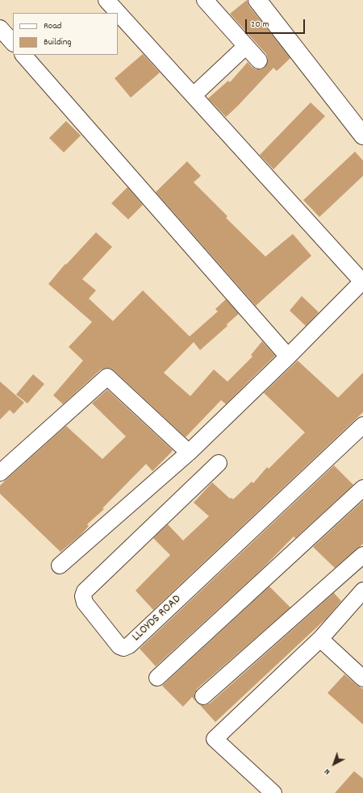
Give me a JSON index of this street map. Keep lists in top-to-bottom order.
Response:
{
  "streets": {
    "street": ["LLOYDS ROAD"]
  },
  "legend": ["Road", "Building"],
  "scale_bar": "20 m",
  "north": "bottom left"
}
